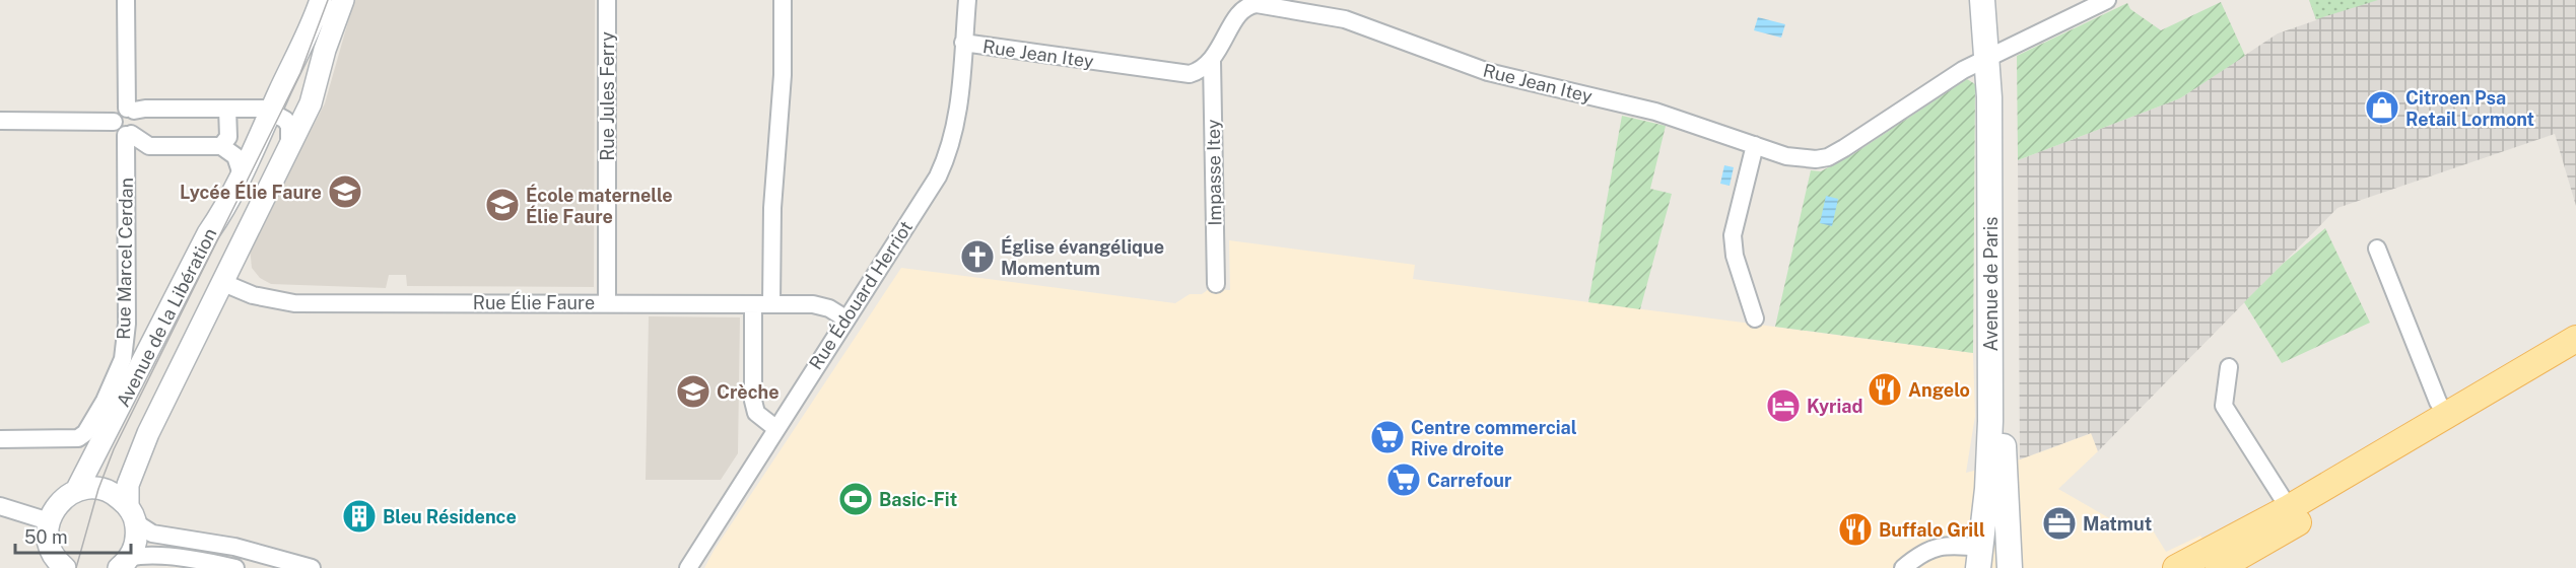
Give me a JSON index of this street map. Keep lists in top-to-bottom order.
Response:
{
  "streets": {
    "main road": ["Avenue de Paris"],
    "street": [
      "Rue Jean Itey",
      "Rue Jules Ferry",
      "Impasse Itey",
      "Rue Marcel Cerdan",
      "Rue Édouard Herriot",
      "Rue Élie Faure",
      "Avenue de la Libération"
    ]
  },
  "crossings": [
    ["Rue Jean Itey", "Impasse Itey"],
    ["Rue Jean Itey", "Avenue de Paris"],
    ["Rue Jean Itey", "Rue Édouard Herriot"],
    ["Rue Jules Ferry", "Rue Élie Faure"],
    ["Rue Édouard Herriot", "Rue Élie Faure"],
    ["Rue Élie Faure", "Avenue de la Libération"]
  ],
  "places": {
    "shop": ["Citroen Psa Retail Lormont"],
    "school or university": ["Lycée Élie Faure", "École maternelle Élie Faure", "Crèche"],
    "church": ["Église évangélique Momentum"],
    "restaurant": ["Angelo", "Buffalo Grill"],
    "hotel": ["Kyriad"],
    "supermarket": ["Centre commercial Rive droite", "Carrefour"],
    "sports": ["Basic-Fit"],
    "building": ["Bleu Résidence"],
    "office": ["Matmut"]
  },
  "scale_bar": "50 m"
}
